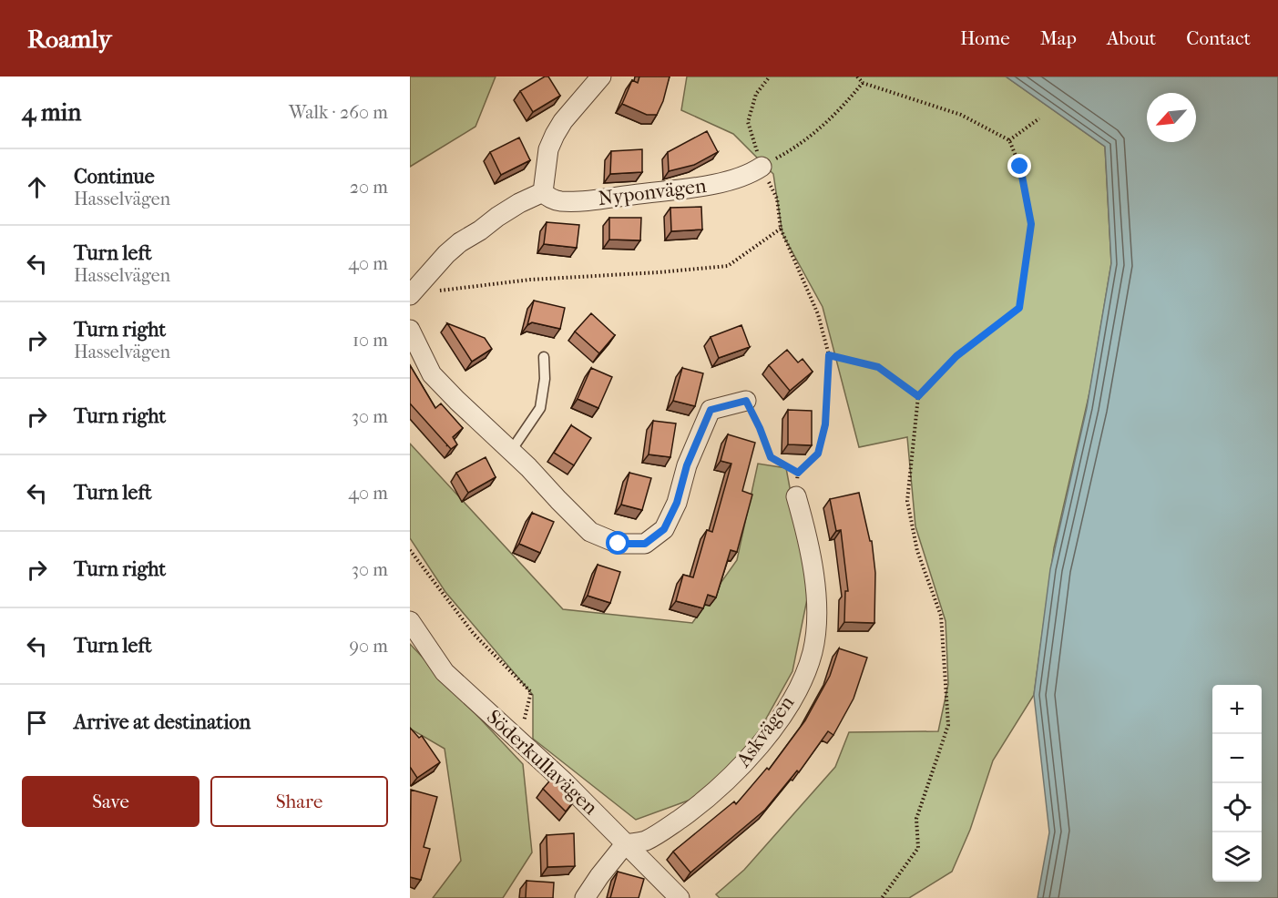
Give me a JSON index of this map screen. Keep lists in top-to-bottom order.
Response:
{
  "streets": {
    "street": ["Nyponvägen", "Askvägen", "Söderkullavägen"]
  },
  "crossings": [
    ["Askvägen", "Söderkullavägen"]
  ],
  "north": "bottom left",
  "page": {
    "header": "Roamly",
    "nav": [
      "Home",
      "Map",
      "About",
      "Contact"
    ],
    "heading": ["4 min", "Walk · 260 m"],
    "list": [
      ["Continue", "Hasselvägen", "20 m"],
      ["Turn left", "Hasselvägen", "40 m"],
      ["Turn right", "Hasselvägen", "10 m"],
      ["Turn right", "30 m"],
      ["Turn left", "40 m"],
      ["Turn right", "30 m"],
      ["Turn left", "90 m"],
      "Arrive at destination"
    ],
    "map_buttons": ["+", "−"],
    "buttons": ["Save", "Share"]
  }
}
